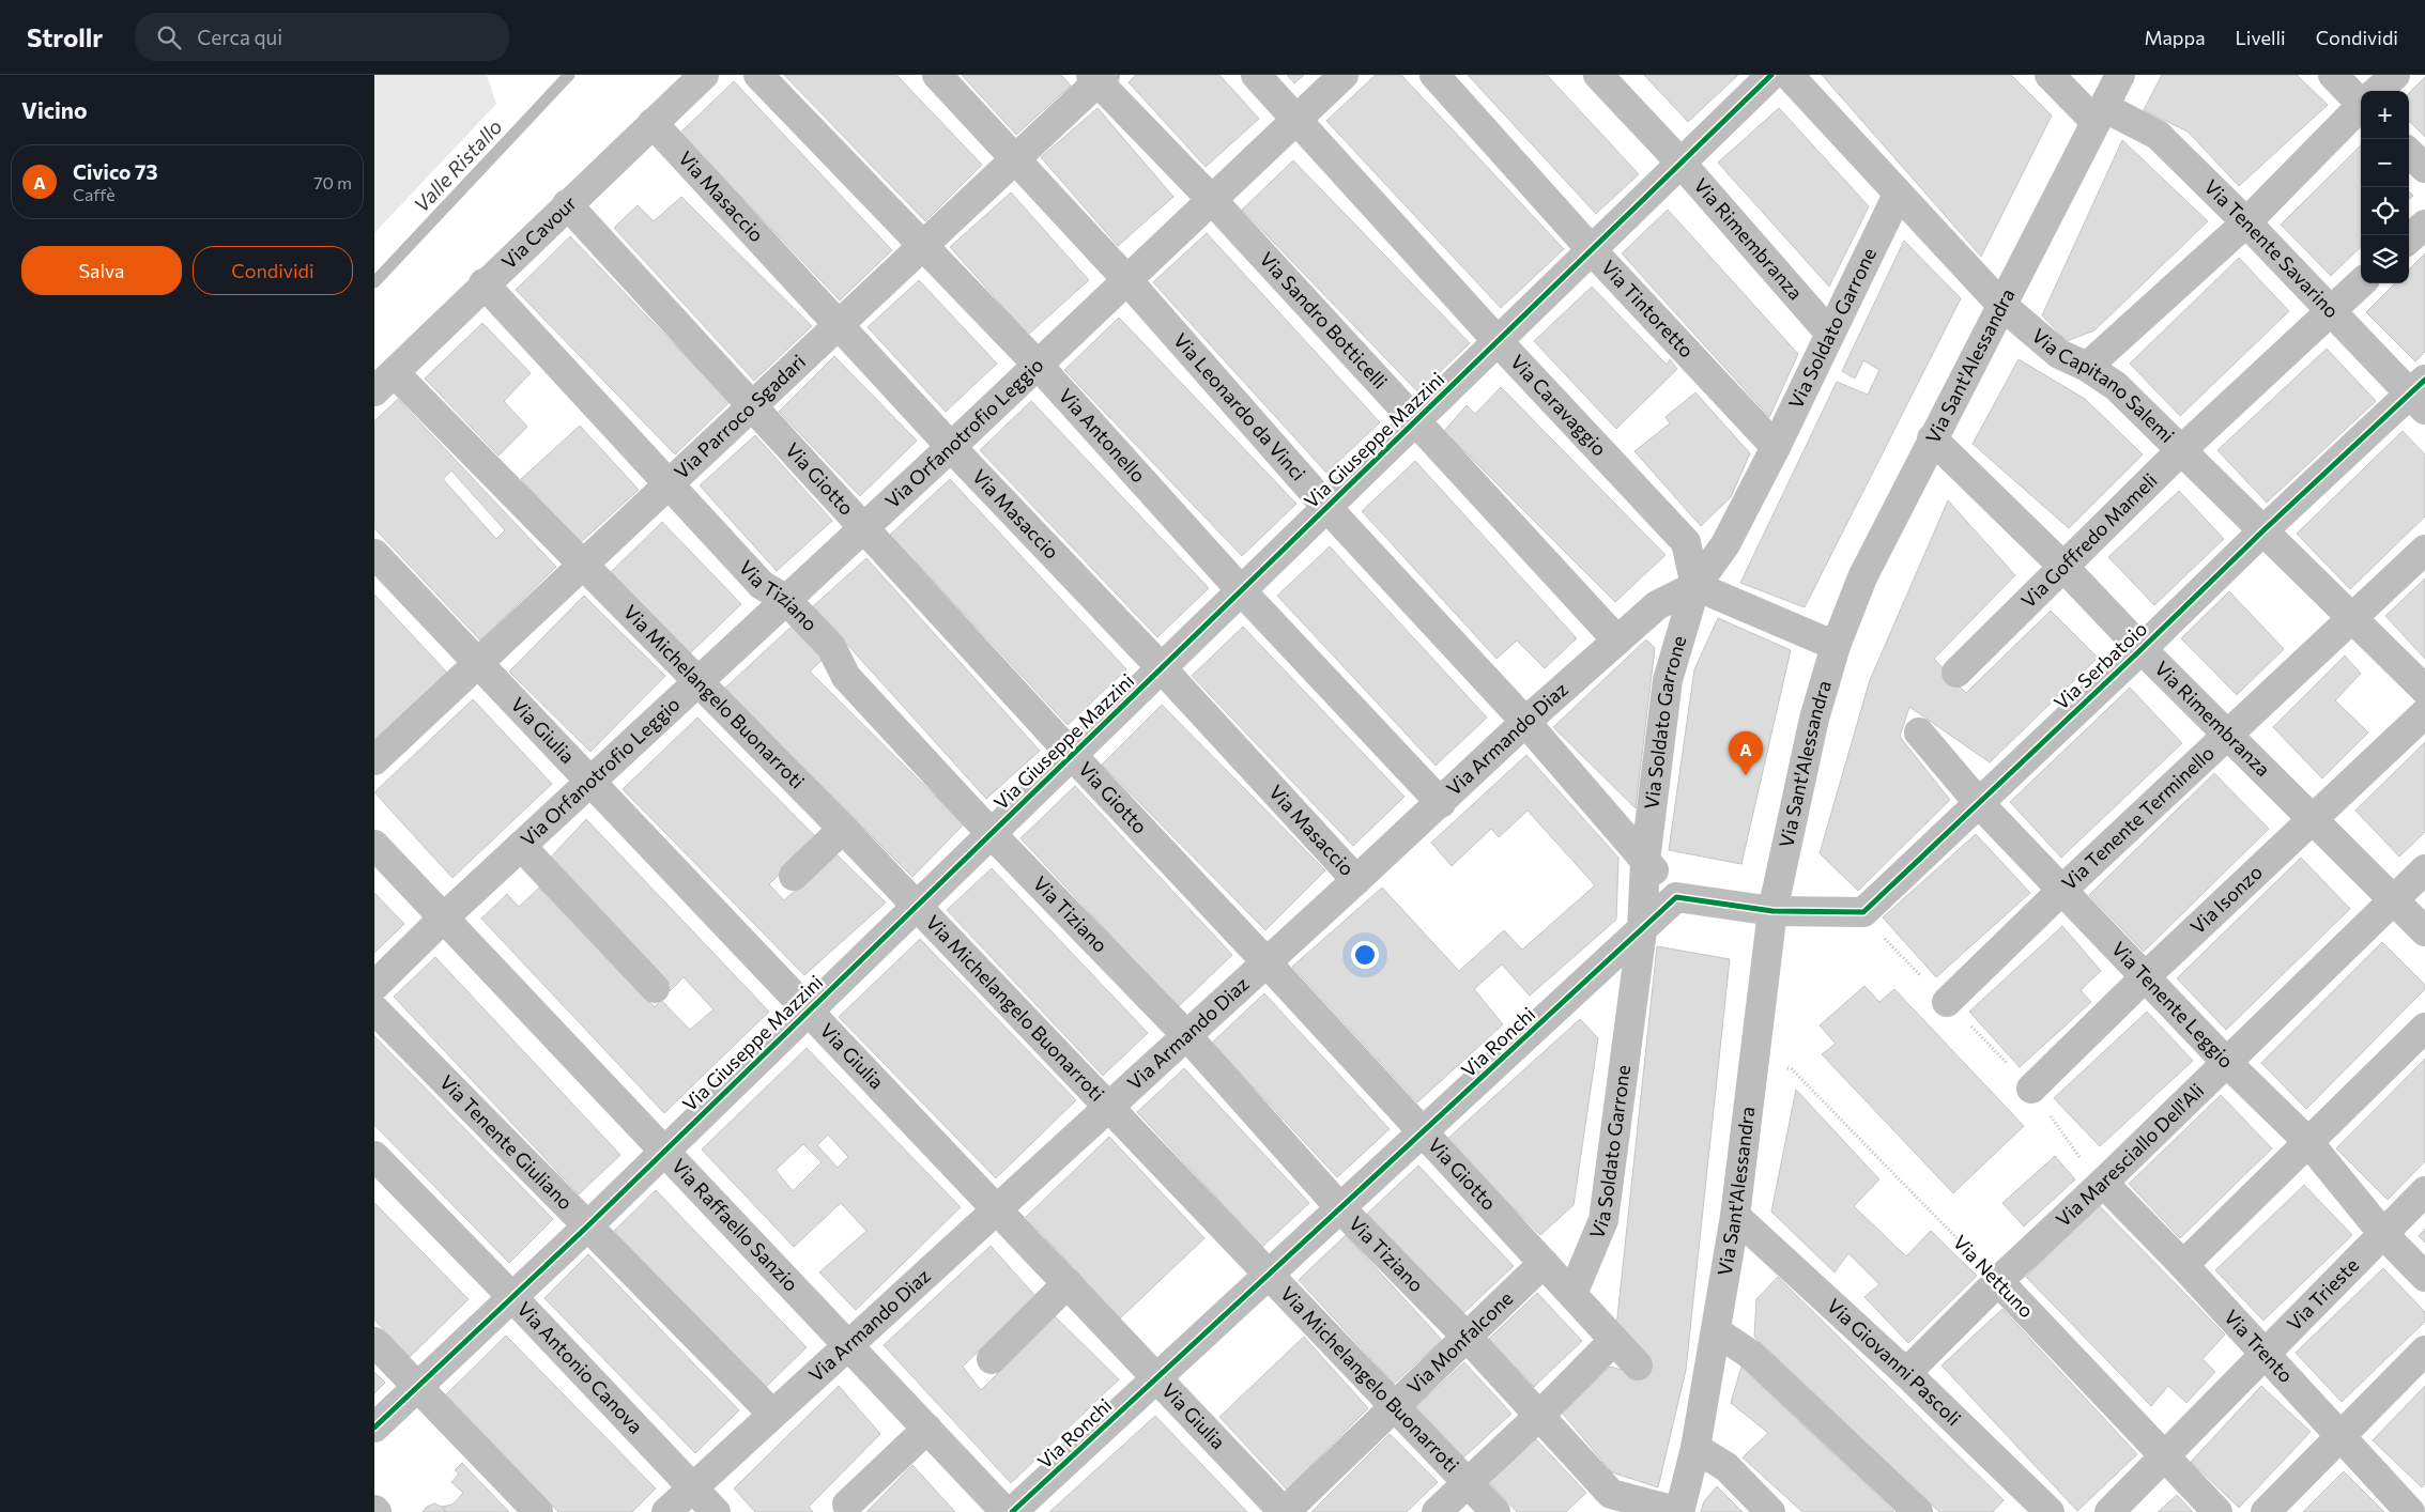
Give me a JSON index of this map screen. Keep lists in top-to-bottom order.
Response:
{
  "streets": {
    "street": [
      "Via Masaccio",
      "Via Cavour",
      "Via Rimembranza",
      "Via Tenente Savarino",
      "Via Tintoretto",
      "Via Sandro Botticelli",
      "Via Soldato Garrone",
      "Via Sant'Alessandra",
      "Via Capitano Salemi",
      "Via Caravaggio",
      "Via Leonardo da Vinci",
      "Via Parroco Sgadari",
      "Via Orfanotrofio Leggio",
      "Via Antonello",
      "Via Giuseppe Mazzini",
      "Via Giotto",
      "Via Goffredo Mameli",
      "Via Tiziano",
      "Via Serbatoio",
      "Via Michelangelo Buonarroti",
      "Via Giulia",
      "Via Armando Diaz",
      "Via Tenente Terminello",
      "Via Isonzo",
      "Via Tenente Leggio",
      "Via Ronchi",
      "Via Tenente Giuliano",
      "Via Maresciallo Dell'Ali",
      "Via Raffaello Sanzio",
      "Via Nettuno",
      "Via Trieste",
      "Via Monfalcone",
      "Via Trento",
      "Via Giovanni Pascoli",
      "Via Antonio Canova"
    ]
  },
  "crossings": [
    ["Via Masaccio", "Via Cavour"],
    ["Via Masaccio", "Via Parroco Sgadari"],
    ["Via Masaccio", "Via Orfanotrofio Leggio"],
    ["Via Masaccio", "Via Giuseppe Mazzini"],
    ["Via Masaccio", "Via Armando Diaz"],
    ["Via Cavour", "Via Giotto"],
    ["Via Cavour", "Via Tiziano"],
    ["Via Cavour", "Via Michelangelo Buonarroti"],
    ["Via Rimembranza", "Via Soldato Garrone"],
    ["Via Rimembranza", "Via Sant'Alessandra"],
    ["Via Rimembranza", "Via Giuseppe Mazzini"],
    ["Via Rimembranza", "Via Goffredo Mameli"],
    ["Via Rimembranza", "Via Serbatoio"],
    ["Via Rimembranza", "Via Tenente Terminello"],
    ["Via Rimembranza", "Via Isonzo"],
    ["Via Rimembranza", "Via Maresciallo Dell'Ali"],
    ["Via Tenente Savarino", "Via Sant'Alessandra"],
    ["Via Tenente Savarino", "Via Goffredo Mameli"],
    ["Via Tenente Savarino", "Via Serbatoio"],
    ["Via Tintoretto", "Via Soldato Garrone"],
    ["Via Tintoretto", "Via Giuseppe Mazzini"],
    ["Via Sandro Botticelli", "Via Parroco Sgadari"],
    ["Via Sandro Botticelli", "Via Orfanotrofio Leggio"],
    ["Via Sandro Botticelli", "Via Giuseppe Mazzini"],
    ["Via Sandro Botticelli", "Via Armando Diaz"],
    ["Via Soldato Garrone", "Via Capitano Salemi"],
    ["Via Soldato Garrone", "Via Caravaggio"],
    ["Via Soldato Garrone", "Via Leonardo da Vinci"],
    ["Via Soldato Garrone", "Via Giotto"],
    ["Via Soldato Garrone", "Via Armando Diaz"],
    ["Via Soldato Garrone", "Via Ronchi"],
    ["Via Sant'Alessandra", "Via Capitano Salemi"],
    ["Via Sant'Alessandra", "Via Tiziano"],
    ["Via Sant'Alessandra", "Via Serbatoio"],
    ["Via Sant'Alessandra", "Via Nettuno"],
    ["Via Sant'Alessandra", "Via Giovanni Pascoli"],
    ["Via Capitano Salemi", "Via Goffredo Mameli"],
    ["Via Capitano Salemi", "Via Serbatoio"],
    ["Via Capitano Salemi", "Via Tenente Terminello"],
    ["Via Caravaggio", "Via Orfanotrofio Leggio"],
    ["Via Caravaggio", "Via Giuseppe Mazzini"],
    ["Via Caravaggio", "Via Armando Diaz"],
    ["Via Leonardo da Vinci", "Via Parroco Sgadari"],
    ["Via Leonardo da Vinci", "Via Orfanotrofio Leggio"],
    ["Via Leonardo da Vinci", "Via Giuseppe Mazzini"],
    ["Via Leonardo da Vinci", "Via Armando Diaz"],
    ["Via Leonardo da Vinci", "Via Ronchi"],
    ["Via Parroco Sgadari", "Via Antonello"],
    ["Via Parroco Sgadari", "Via Giotto"],
    ["Via Parroco Sgadari", "Via Tiziano"],
    ["Via Parroco Sgadari", "Via Michelangelo Buonarroti"],
    ["Via Parroco Sgadari", "Via Giulia"],
    ["Via Orfanotrofio Leggio", "Via Antonello"],
    ["Via Orfanotrofio Leggio", "Via Giotto"],
    ["Via Orfanotrofio Leggio", "Via Tiziano"],
    ["Via Orfanotrofio Leggio", "Via Michelangelo Buonarroti"],
    ["Via Orfanotrofio Leggio", "Via Giulia"],
    ["Via Orfanotrofio Leggio", "Via Raffaello Sanzio"],
    ["Via Antonello", "Via Giuseppe Mazzini"],
    ["Via Antonello", "Via Armando Diaz"],
    ["Via Giuseppe Mazzini", "Via Giotto"],
    ["Via Giuseppe Mazzini", "Via Tiziano"],
    ["Via Giuseppe Mazzini", "Via Michelangelo Buonarroti"],
    ["Via Giuseppe Mazzini", "Via Giulia"],
    ["Via Giuseppe Mazzini", "Via Tenente Giuliano"],
    ["Via Giuseppe Mazzini", "Via Raffaello Sanzio"],
    ["Via Giuseppe Mazzini", "Via Antonio Canova"],
    ["Via Giotto", "Via Armando Diaz"],
    ["Via Giotto", "Via Ronchi"],
    ["Via Giotto", "Via Monfalcone"],
    ["Via Tiziano", "Via Armando Diaz"],
    ["Via Tiziano", "Via Ronchi"],
    ["Via Tiziano", "Via Monfalcone"],
    ["Via Serbatoio", "Via Tenente Leggio"],
    ["Via Michelangelo Buonarroti", "Via Armando Diaz"],
    ["Via Michelangelo Buonarroti", "Via Ronchi"],
    ["Via Michelangelo Buonarroti", "Via Monfalcone"],
    ["Via Giulia", "Via Armando Diaz"],
    ["Via Giulia", "Via Ronchi"],
    ["Via Giulia", "Via Monfalcone"],
    ["Via Armando Diaz", "Via Tenente Giuliano"],
    ["Via Armando Diaz", "Via Raffaello Sanzio"],
    ["Via Armando Diaz", "Via Antonio Canova"],
    ["Via Tenente Terminello", "Via Tenente Leggio"],
    ["Via Isonzo", "Via Tenente Leggio"],
    ["Via Tenente Leggio", "Via Maresciallo Dell'Ali"],
    ["Via Tenente Leggio", "Via Trieste"],
    ["Via Maresciallo Dell'Ali", "Via Nettuno"],
    ["Via Maresciallo Dell'Ali", "Via Trento"],
    ["Via Maresciallo Dell'Ali", "Via Giovanni Pascoli"],
    ["Via Nettuno", "Via Trieste"],
    ["Via Trieste", "Via Trento"]
  ],
  "water": ["Valle Ristallo"],
  "page": {
    "header": "Strollr",
    "search": "Cerca qui",
    "nav": ["Mappa", "Livelli", "Condividi"],
    "heading": "Vicino",
    "map_buttons": ["+", "−"],
    "list": [
      {
        "mark": "A",
        "name": "Civico 73",
        "note": "Caffè",
        "value": "70 m"
      }
    ],
    "buttons": ["Salva", "Condividi"],
    "pins": "A"
  }
}
